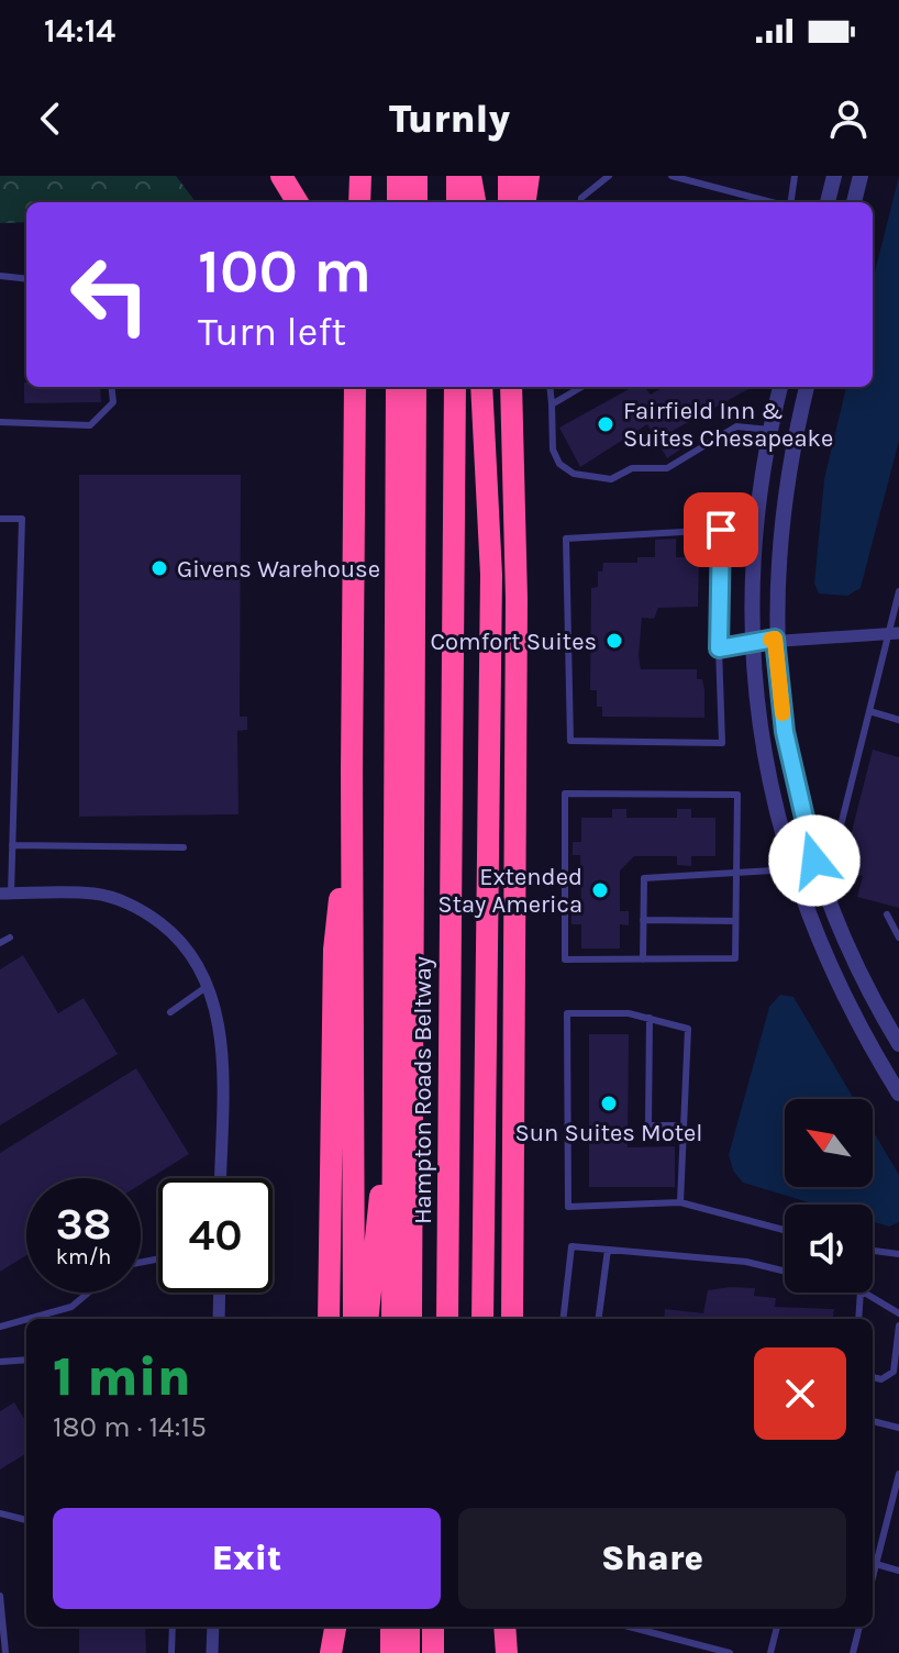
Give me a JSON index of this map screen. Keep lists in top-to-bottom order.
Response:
{
  "streets": {
    "highway": ["Hampton Roads Beltway"]
  },
  "places": [
    "Fairfield Inn & Suites Chesapeake",
    "Givens Warehouse",
    "Comfort Suites",
    "Extended Stay America",
    "Sun Suites Motel"
  ],
  "north": "top left",
  "page": {
    "status": "14:14",
    "header": "Turnly",
    "turn": ["100 m", "Turn left"],
    "speed": "38 km/h",
    "limit": "40",
    "heading": ["1 min", "180 m · 14:15"],
    "buttons": ["Exit", "Share"]
  }
}
